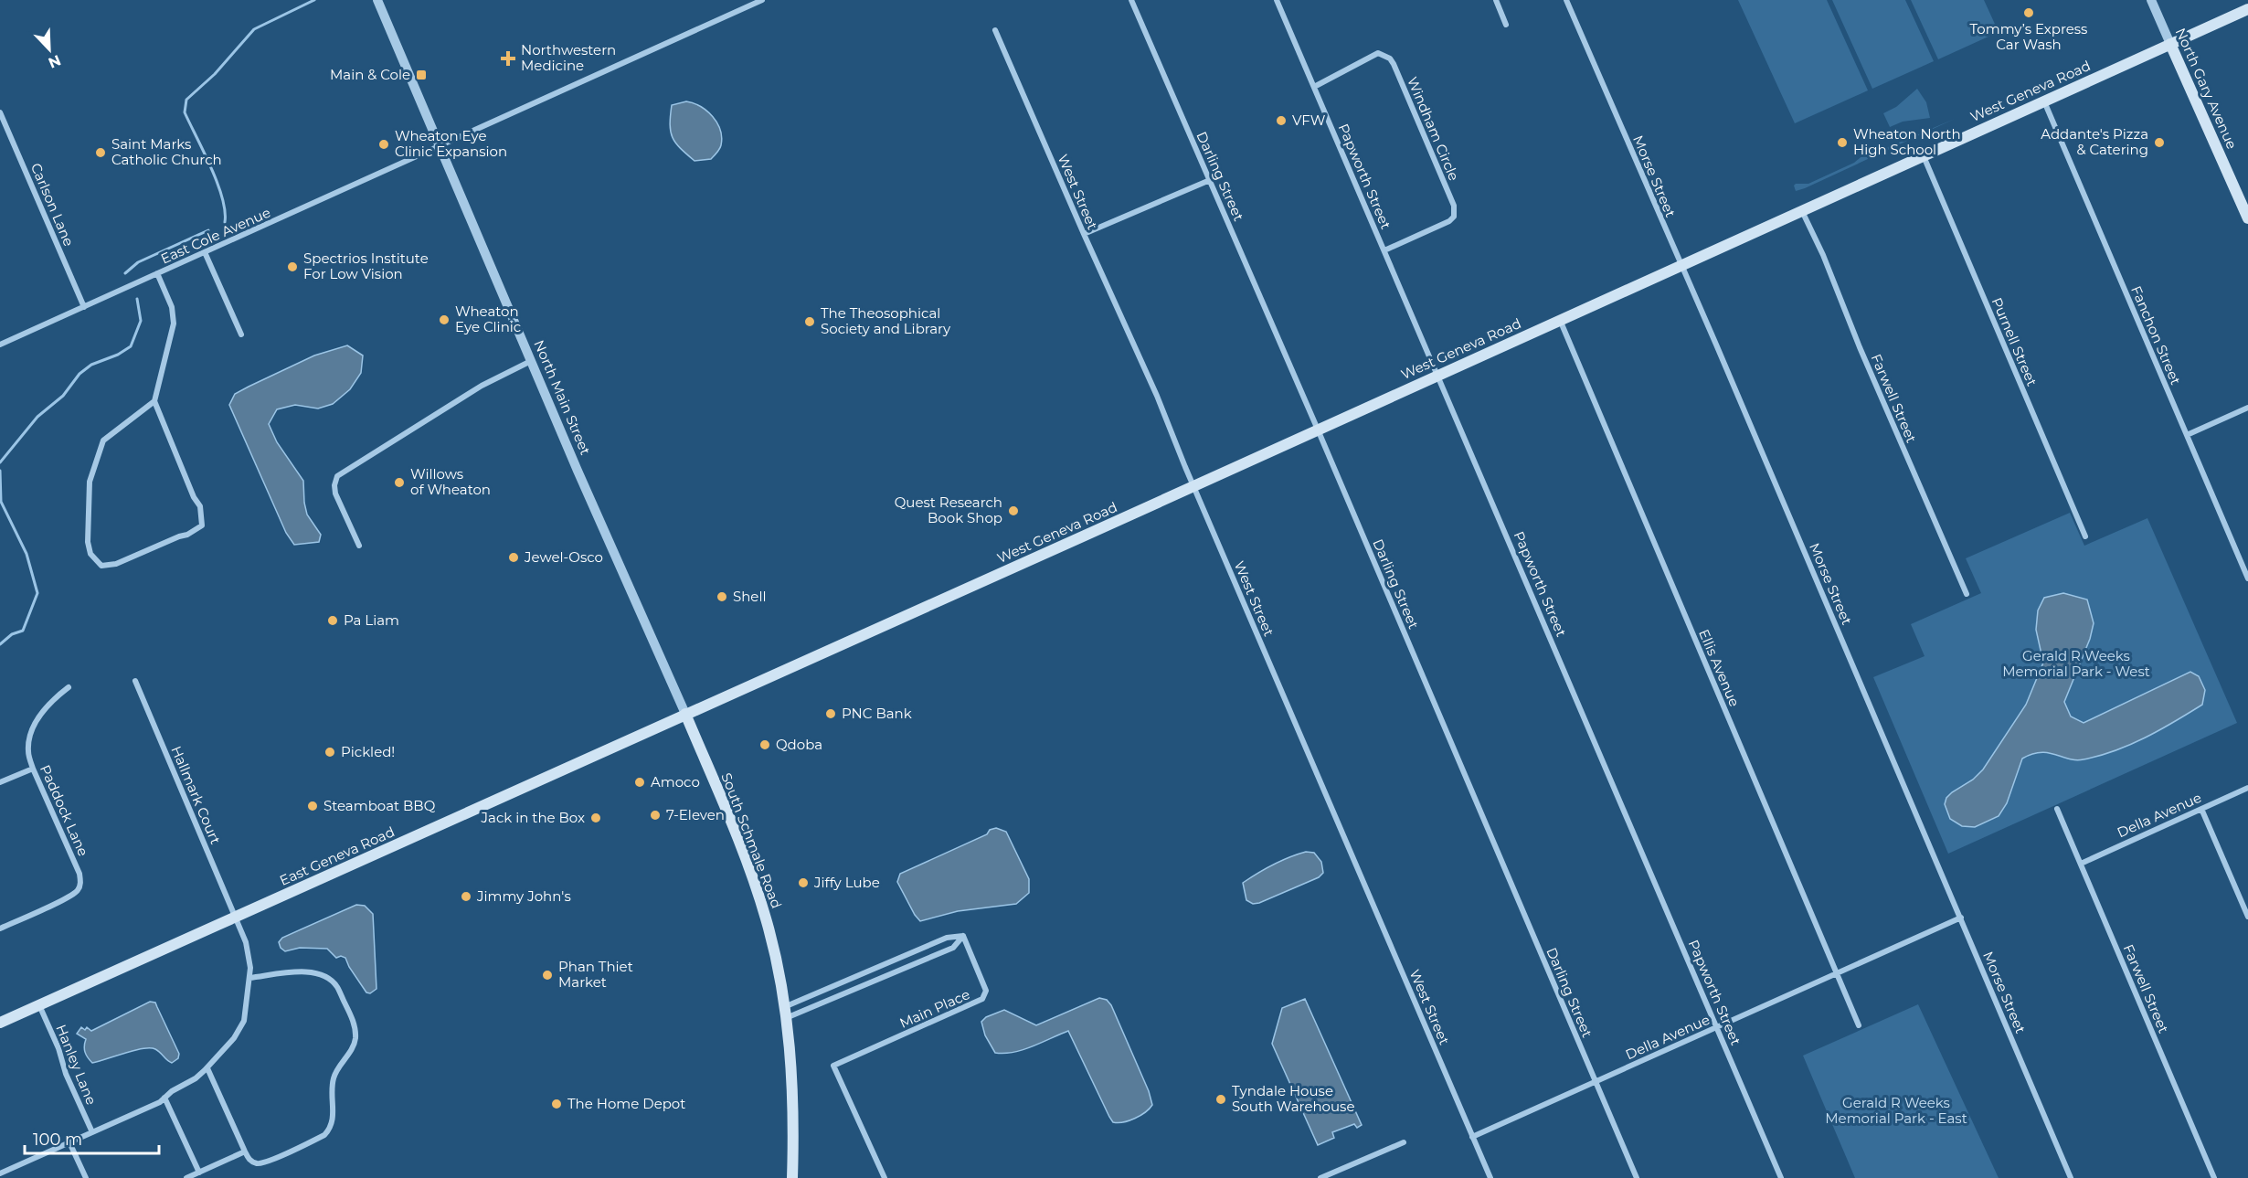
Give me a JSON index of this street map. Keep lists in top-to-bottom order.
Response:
{
  "streets": {
    "main road": [
      "North Gary Avenue",
      "West Geneva Road",
      "South Schmale Road",
      "East Geneva Road"
    ],
    "street": [
      "Windham Circle",
      "Darling Street",
      "Papworth Street",
      "Morse Street",
      "West Street",
      "Carlson Lane",
      "East Cole Avenue",
      "Fanchon Street",
      "Purnell Street",
      "North Main Street",
      "Farwell Street",
      "Ellis Avenue",
      "Hallmark Court",
      "Paddock Lane",
      "Della Avenue",
      "Main Place",
      "Hanley Lane"
    ]
  },
  "crossings": [
    ["North Gary Avenue", "West Geneva Road"],
    ["West Geneva Road", "Darling Street"],
    ["West Geneva Road", "Papworth Street"],
    ["West Geneva Road", "Morse Street"],
    ["West Geneva Road", "West Street"],
    ["West Geneva Road", "Fanchon Street"],
    ["West Geneva Road", "Purnell Street"],
    ["West Geneva Road", "North Main Street"],
    ["West Geneva Road", "Farwell Street"],
    ["West Geneva Road", "Ellis Avenue"],
    ["West Geneva Road", "South Schmale Road"],
    ["West Geneva Road", "East Geneva Road"],
    ["Windham Circle", "Papworth Street"],
    ["Darling Street", "Della Avenue"],
    ["Papworth Street", "Della Avenue"],
    ["Morse Street", "Della Avenue"],
    ["West Street", "Della Avenue"],
    ["Carlson Lane", "East Cole Avenue"],
    ["East Cole Avenue", "North Main Street"],
    ["North Main Street", "South Schmale Road"],
    ["North Main Street", "East Geneva Road"],
    ["Farwell Street", "Della Avenue"],
    ["Ellis Avenue", "Della Avenue"],
    ["Hallmark Court", "East Geneva Road"],
    ["Hallmark Court", "Hanley Lane"],
    ["South Schmale Road", "East Geneva Road"],
    ["East Geneva Road", "Hanley Lane"]
  ],
  "parks": ["Gerald R Weeks Memorial Park - West", "Gerald R Weeks Memorial Park - East"],
  "places": {
    "other": [
      "Tommy’s Express Car Wash",
      "VFW",
      "Wheaton North High School",
      "Addante's Pizza & Catering",
      "Wheaton Eye Clinic Expansion",
      "Saint Marks Catholic Church",
      "Spectrios Institute For Low Vision",
      "Wheaton Eye Clinic",
      "The Theosophical Society and Library",
      "Willows of Wheaton",
      "Quest Research Book Shop",
      "Jewel-Osco",
      "Shell",
      "Pa Liam",
      "PNC Bank",
      "Qdoba",
      "Pickled!",
      "Amoco",
      "Steamboat BBQ",
      "7-Eleven",
      "Jack in the Box",
      "Jiffy Lube",
      "Jimmy John's",
      "Phan Thiet Market",
      "Tyndale House South Warehouse",
      "The Home Depot"
    ],
    "health": ["Northwestern Medicine"],
    "transit": ["Main & Cole"]
  },
  "scale_bar": "100 m",
  "north": "bottom right"
}
